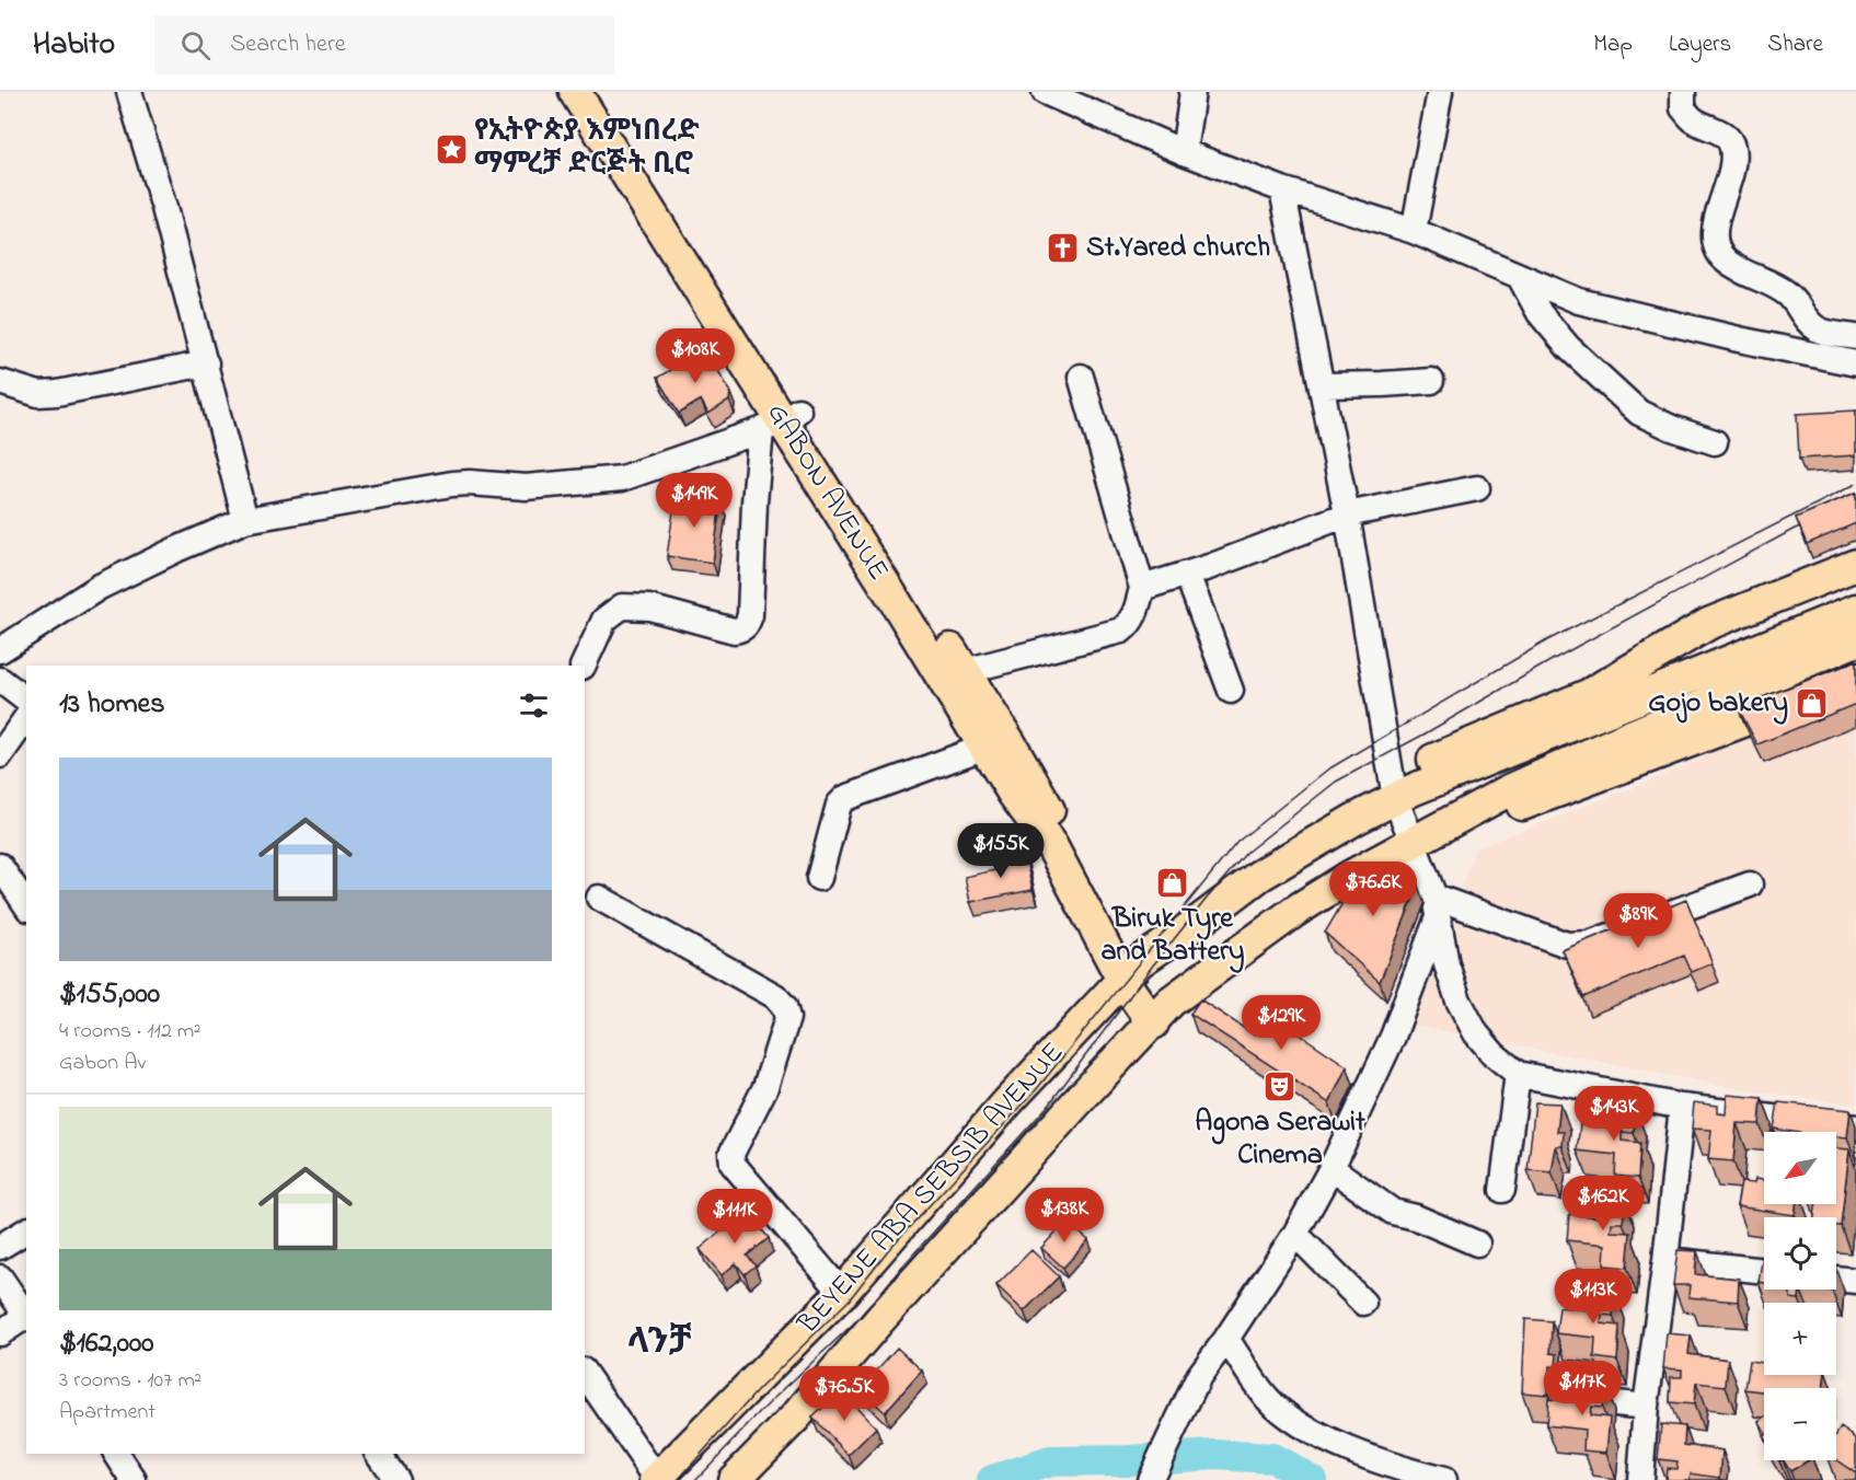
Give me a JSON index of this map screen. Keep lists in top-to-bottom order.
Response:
{
  "streets": {
    "main road": ["GABON AVENUE", "BEYENE ABA SEBSIB AVENUE"]
  },
  "crossings": [
    ["GABON AVENUE", "BEYENE ABA SEBSIB AVENUE"]
  ],
  "districts": ["ላንቻ"],
  "places": {
    "place": ["የኢትዮጵያ እምነበረድ ማምረቻ ድርጅት ቢሮ"],
    "church": ["St.Yared church"],
    "shop": ["Gojo bakery", "Biruk Tyre and Battery"],
    "theatre": ["Agona Serawit Cinema"]
  },
  "north": "bottom left",
  "page": {
    "header": "Habito",
    "search": "Search here",
    "nav": ["Map", "Layers", "Share"],
    "price": [
      "$108K",
      "$149K",
      "$155K",
      "$76.6K",
      "$89K",
      "$129K",
      "$143K",
      "$162K",
      "$138K",
      "$111K",
      "$113K",
      "$117K",
      "$76.5K"
    ],
    "heading": "13 homes",
    "list": [
      {
        "name": "$155,000",
        "note": "4 rooms · 112 m² · Gabon Av"
      },
      {
        "name": "$162,000",
        "note": "3 rooms · 107 m² · Apartment"
      }
    ],
    "map_buttons": ["+", "−"]
  }
}
